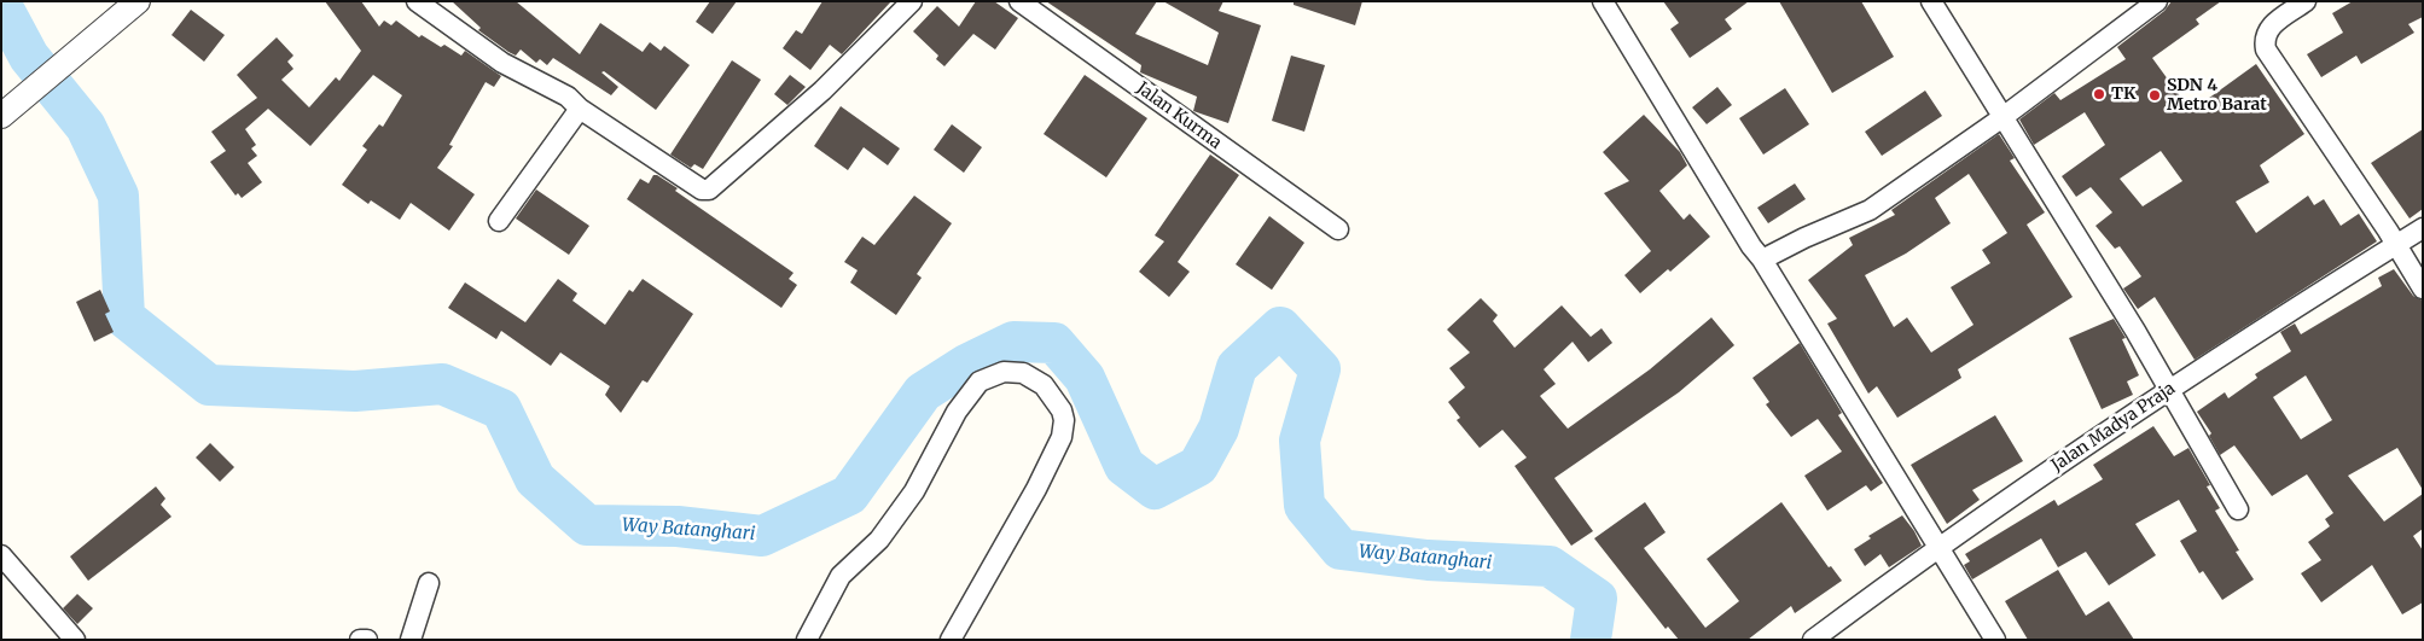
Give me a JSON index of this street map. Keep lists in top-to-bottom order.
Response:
{
  "streets": {
    "street": ["Jalan Kurma", "Jalan Madya Praja"]
  },
  "water": ["Way Batanghari"],
  "places": ["TK", "SDN 4 Metro Barat"]
}
